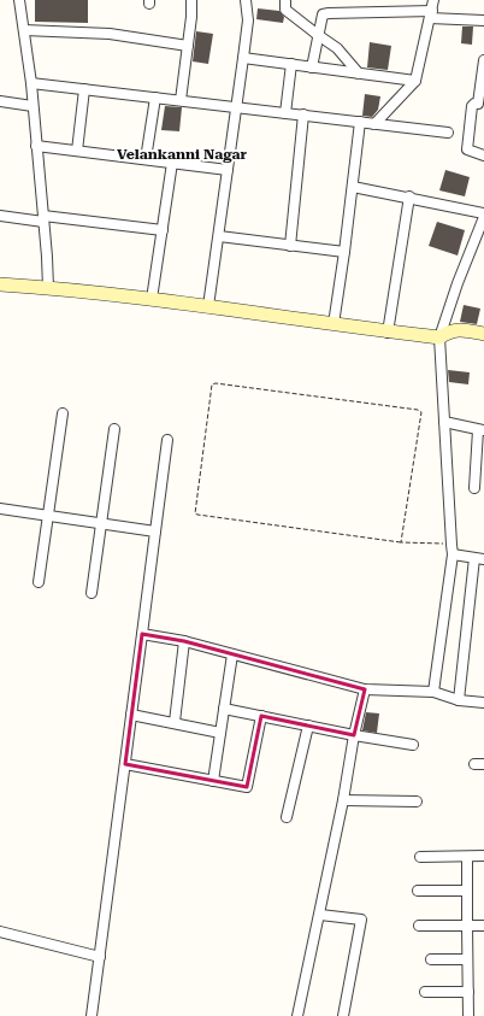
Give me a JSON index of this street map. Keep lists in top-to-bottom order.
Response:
{
  "districts": ["Velankanni Nagar"]
}
